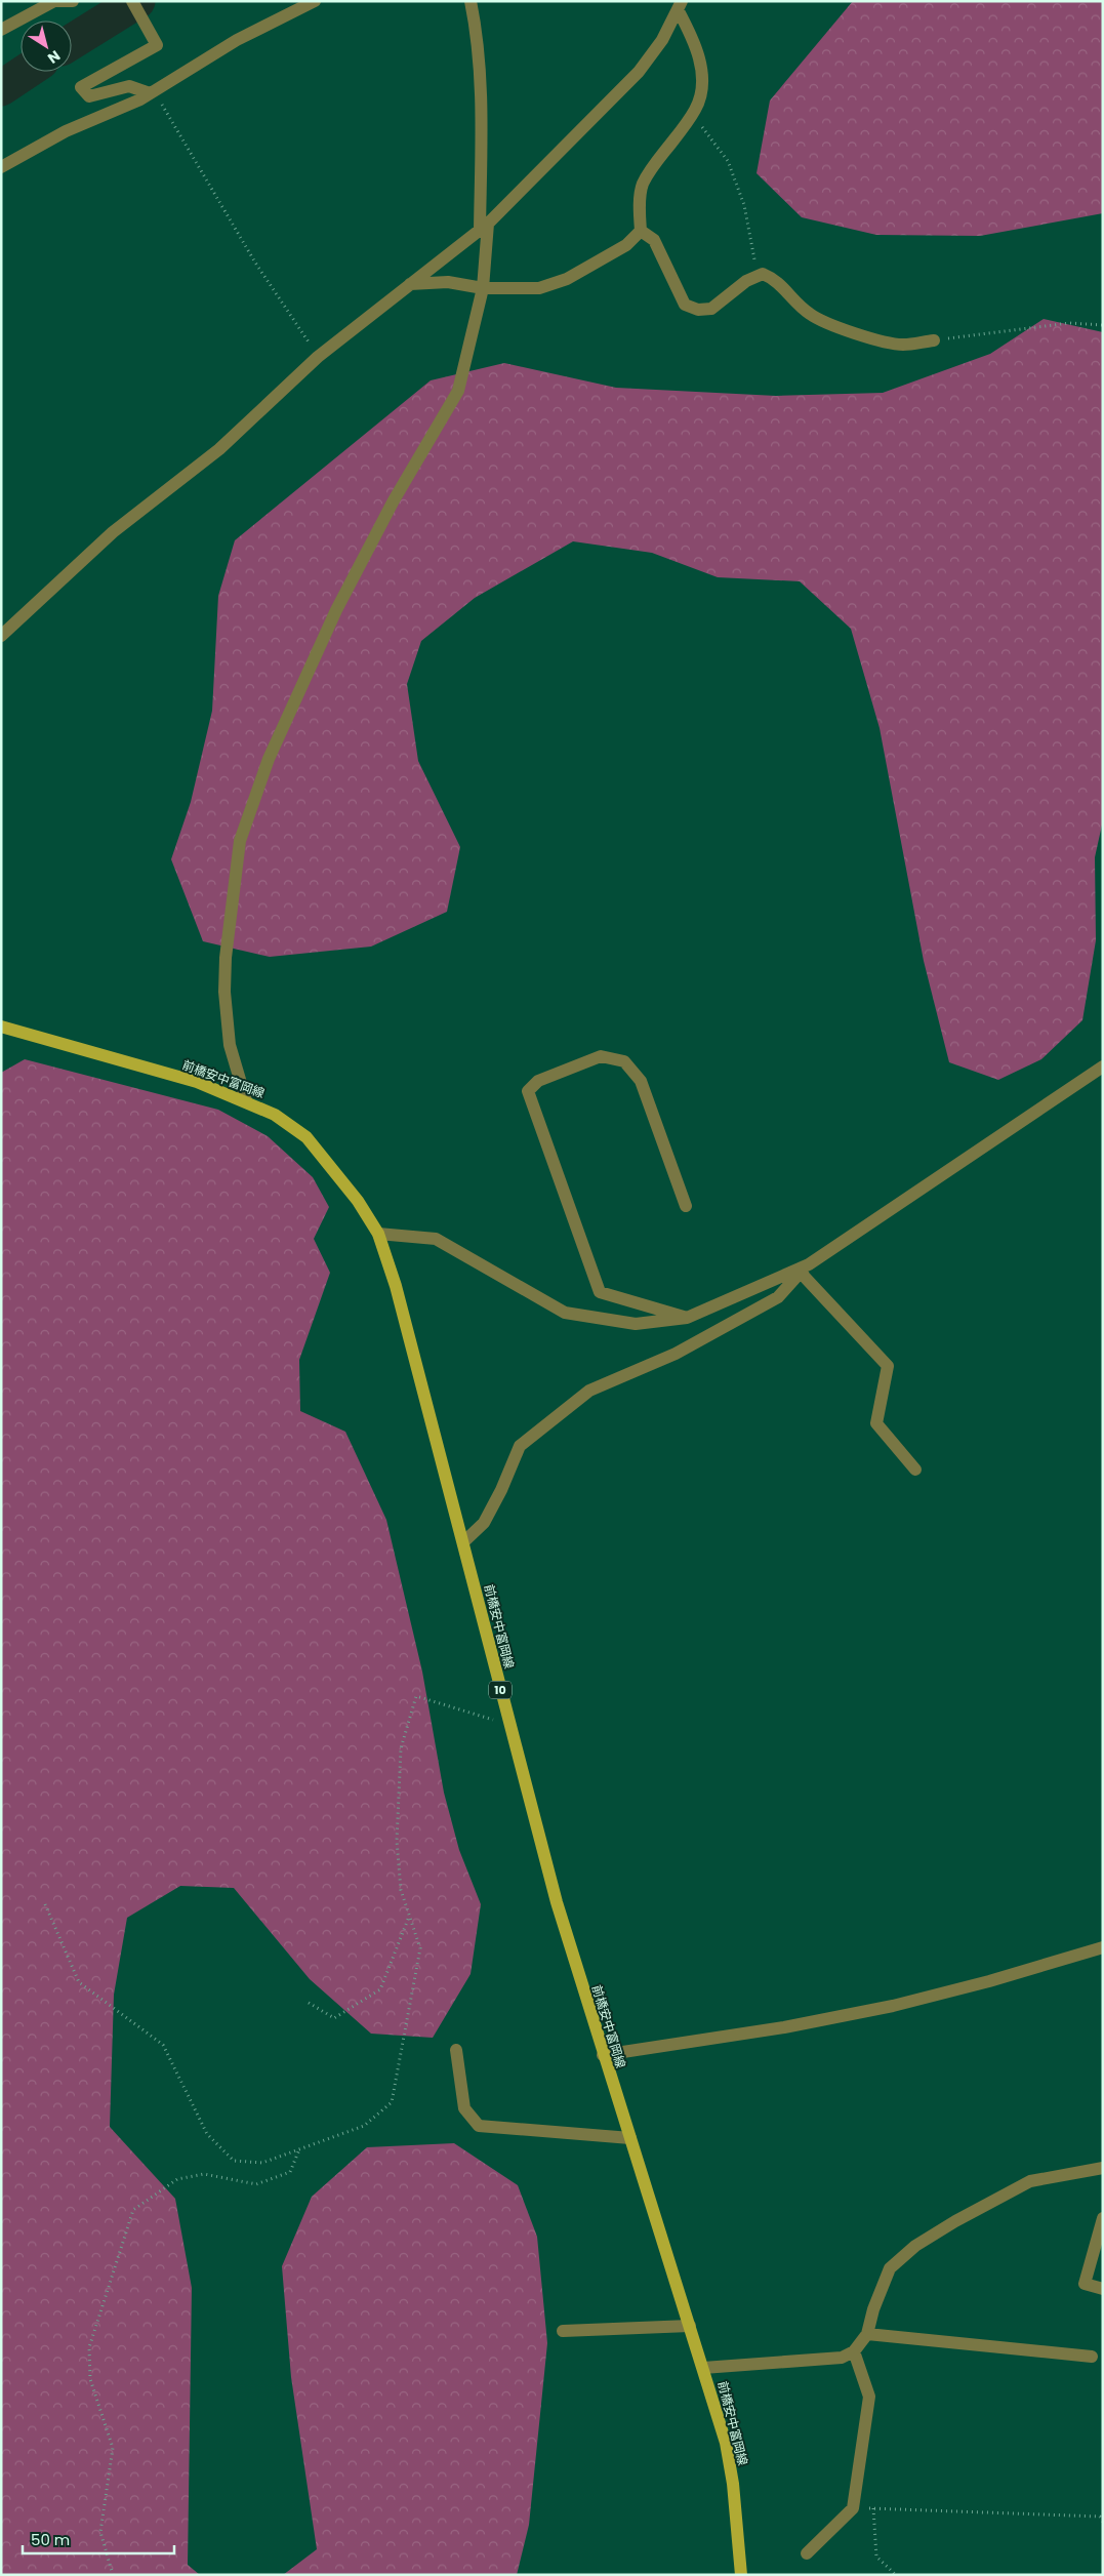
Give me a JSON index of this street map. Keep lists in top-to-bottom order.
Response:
{
  "streets": {
    "main road": ["前橋安中富岡線", "10"]
  },
  "scale_bar": "50 m",
  "north": "bottom right"
}
